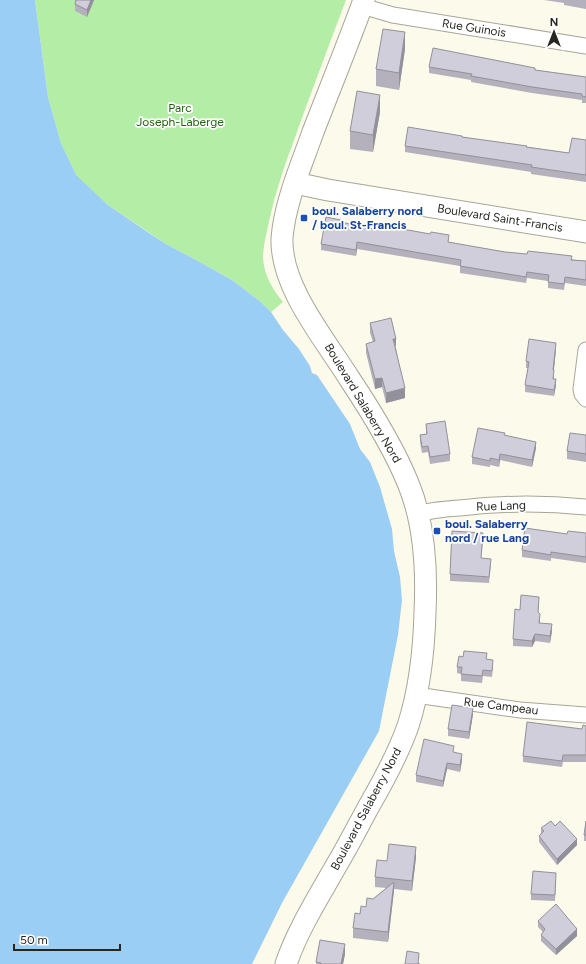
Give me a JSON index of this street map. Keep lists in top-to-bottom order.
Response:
{
  "streets": {
    "street": [
      "Rue Guinois",
      "Boulevard Saint-Francis",
      "Boulevard Salaberry Nord",
      "Rue Lang",
      "Rue Campeau"
    ]
  },
  "crossings": [
    ["Rue Guinois", "Boulevard Salaberry Nord"],
    ["Boulevard Saint-Francis", "Boulevard Salaberry Nord"],
    ["Boulevard Salaberry Nord", "Rue Lang"],
    ["Boulevard Salaberry Nord", "Rue Campeau"]
  ],
  "parks": ["Parc Joseph-Laberge"],
  "places": {
    "transit": ["boul. Salaberry nord / boul. St-Francis", "boul. Salaberry nord / rue Lang"]
  },
  "scale_bar": "50 m",
  "north": "top"
}
